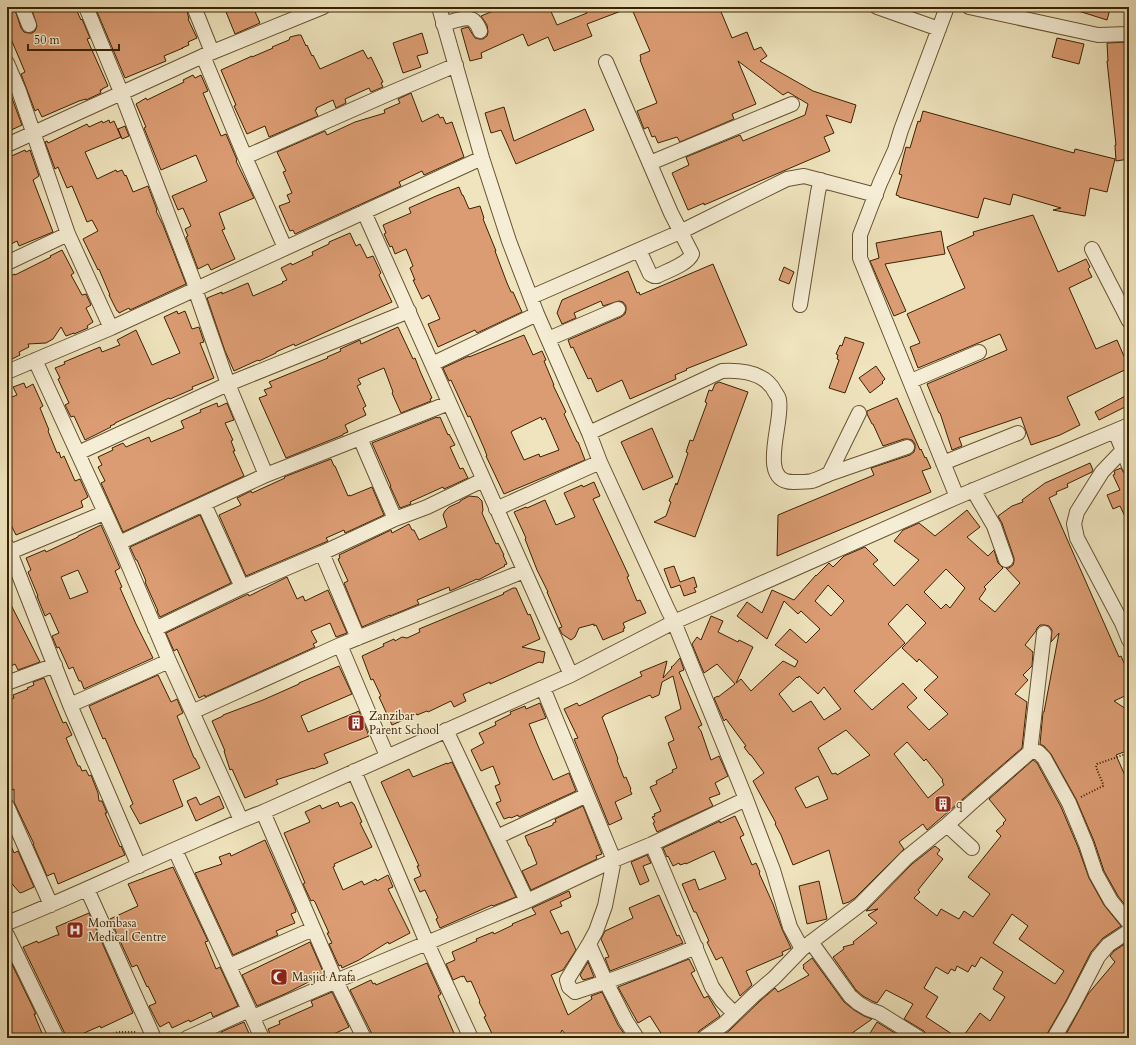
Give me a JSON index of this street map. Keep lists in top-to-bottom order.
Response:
{
  "places": {
    "building": ["Zanzibar Parent School", "q"],
    "hospital": ["Mombasa Medical Centre"],
    "mosque": ["Masjid Arafa"]
  },
  "scale_bar": "50 m"
}
